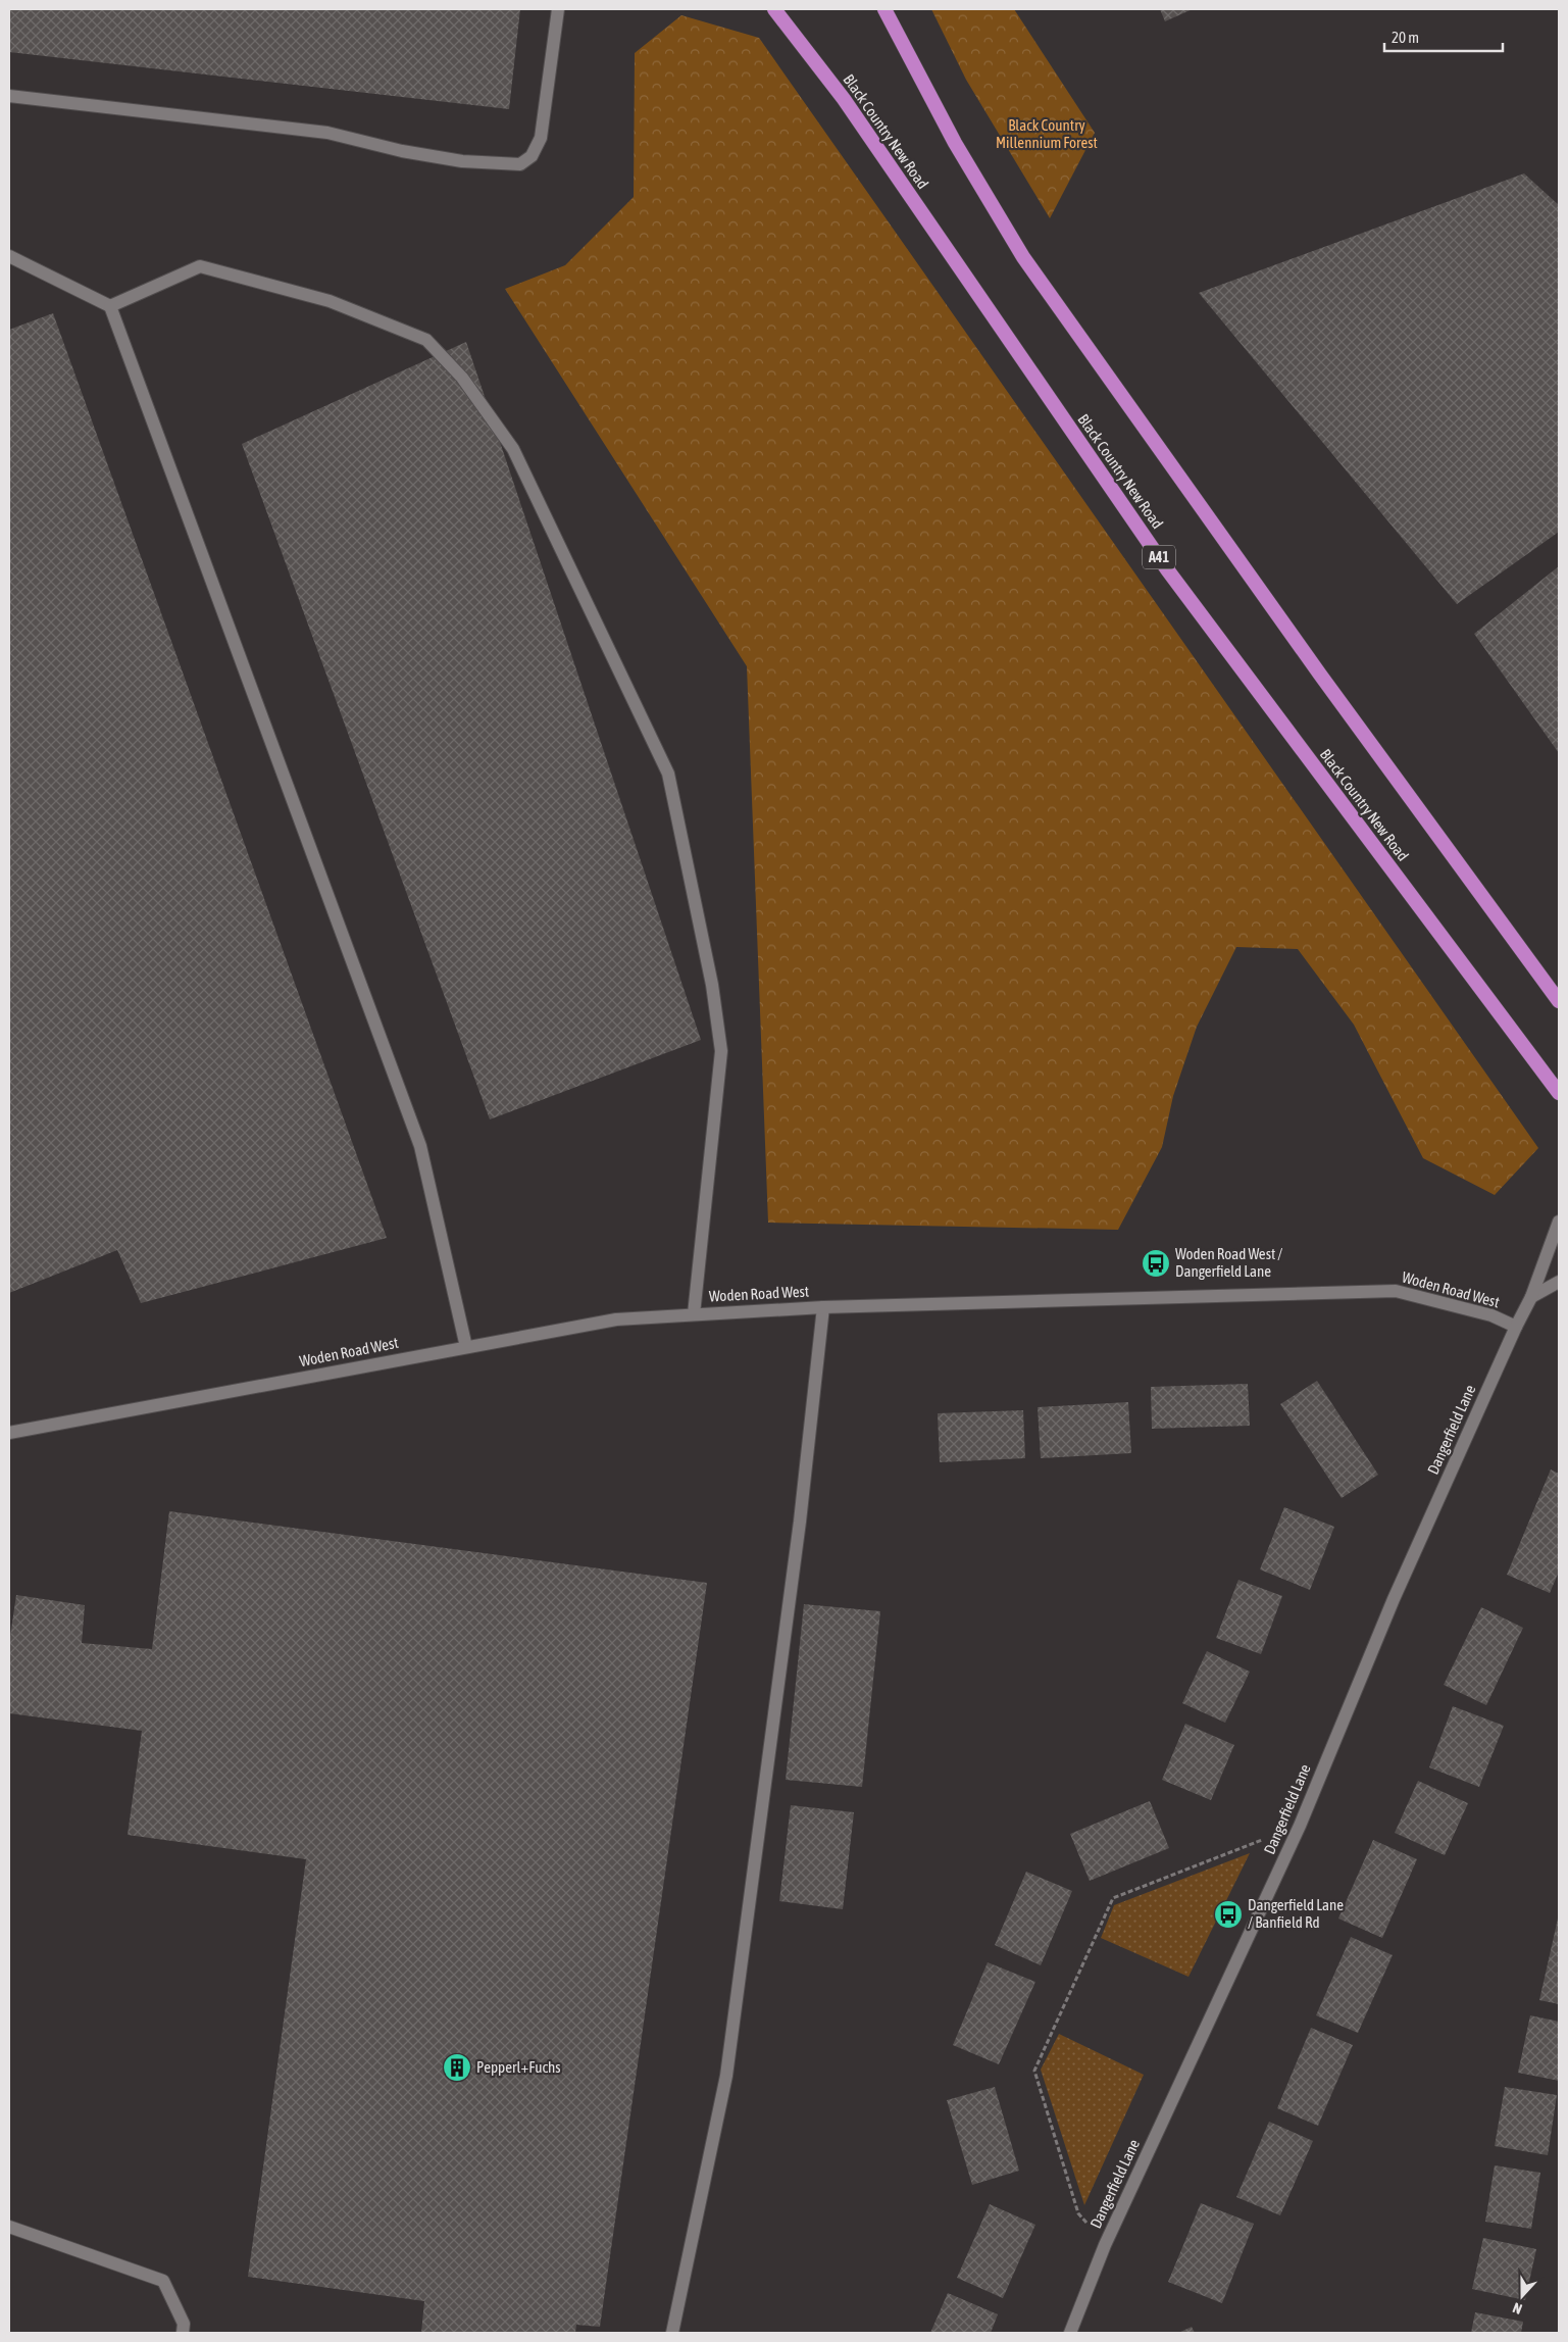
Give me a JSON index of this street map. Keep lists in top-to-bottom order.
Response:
{
  "streets": {
    "highway": ["Black Country New Road", "A41"],
    "street": ["Woden Road West", "Dangerfield Lane"]
  },
  "crossings": [
    ["Woden Road West", "Dangerfield Lane"]
  ],
  "parks": ["Black Country Millennium Forest"],
  "places": {
    "bus stop": ["Woden Road West / Dangerfield Lane", "Dangerfield Lane / Banfield Rd"],
    "building": ["Pepperl+Fuchs"]
  },
  "scale_bar": "20 m",
  "north": "bottom"
}
